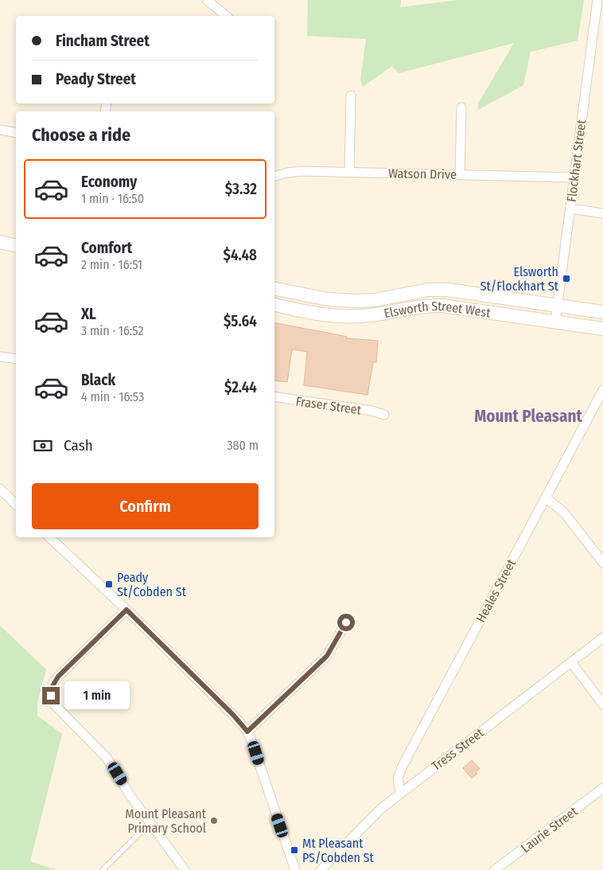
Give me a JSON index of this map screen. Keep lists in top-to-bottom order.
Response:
{
  "streets": {
    "street": [
      "Flockhart Street",
      "Watson Drive",
      "Elsworth Street West",
      "Fraser Street",
      "Heales Street",
      "Tress Street",
      "Laurie Street"
    ]
  },
  "crossings": [
    ["Flockhart Street", "Watson Drive"],
    ["Flockhart Street", "Elsworth Street West"],
    ["Heales Street", "Tress Street"]
  ],
  "districts": ["Mount Pleasant"],
  "places": {
    "transit": ["Elsworth St/Flockhart St", "Peady St/Cobden St", "Mt Pleasant PS/Cobden St"],
    "other": ["Mount Pleasant Primary School"]
  },
  "page": {
    "banner": ["Fincham Street", "Peady Street"],
    "heading": "Choose a ride",
    "list": [
      {
        "name": "Economy",
        "note": "1 min · 16:50",
        "value": "$3.32"
      },
      {
        "name": "Comfort",
        "note": "2 min · 16:51",
        "value": "$4.48"
      },
      {
        "name": "XL",
        "note": "3 min · 16:52",
        "value": "$5.64"
      },
      {
        "name": "Black",
        "note": "4 min · 16:53",
        "value": "$2.44"
      }
    ],
    "pay": ["Cash", "380 m"],
    "buttons": "Confirm",
    "bubble": "1 min"
  }
}
